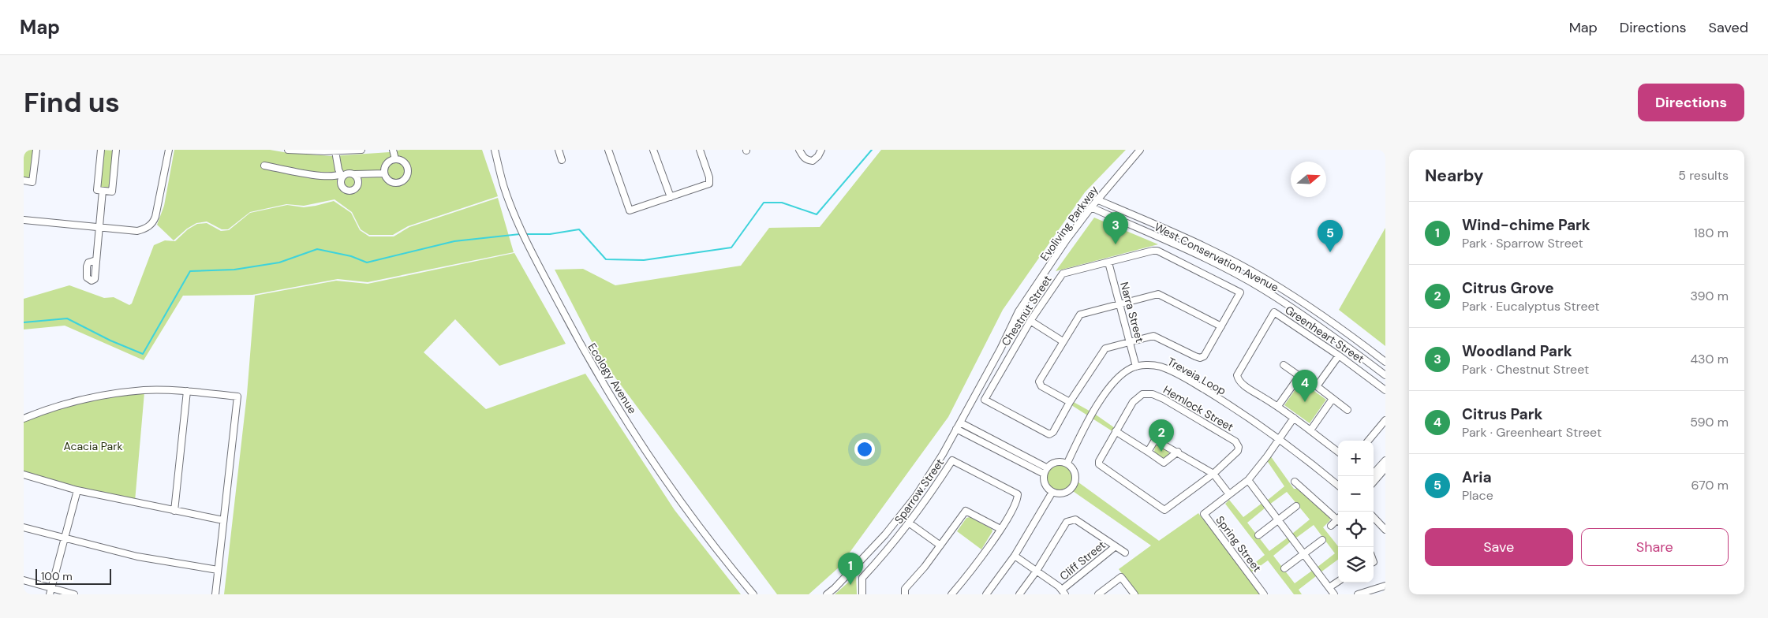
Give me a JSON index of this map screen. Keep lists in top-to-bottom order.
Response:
{
  "streets": {
    "street": [
      "Evoliving Parkway",
      "West Conservation Avenue",
      "Chestnut Street",
      "Narra Street",
      "Greenheart Street",
      "Treveia Loop",
      "Ecology Avenue",
      "Hemlock Street",
      "Sparrow Street",
      "Spring Street",
      "Cliff Street"
    ]
  },
  "crossings": [
    ["Evoliving Parkway", "West Conservation Avenue"],
    ["Chestnut Street", "Narra Street"],
    ["Narra Street", "Treveia Loop"],
    ["Treveia Loop", "Spring Street"]
  ],
  "parks": ["Acacia Park"],
  "scale_bar": "100 m",
  "north": "right",
  "page": {
    "header": "Map",
    "nav": ["Map", "Directions", "Saved"],
    "buttons": [
      "Directions",
      ["Save", "Share"]
    ],
    "title": "Find us",
    "heading": ["Nearby", "5 results"],
    "list": [
      {
        "mark": "1",
        "name": "Wind-chime Park",
        "note": "Park · Sparrow Street",
        "value": "180 m"
      },
      {
        "mark": "2",
        "name": "Citrus Grove",
        "note": "Park · Eucalyptus Street",
        "value": "390 m"
      },
      {
        "mark": "3",
        "name": "Woodland Park",
        "note": "Park · Chestnut Street",
        "value": "430 m"
      },
      {
        "mark": "4",
        "name": "Citrus Park",
        "note": "Park · Greenheart Street",
        "value": "590 m"
      },
      {
        "mark": "5",
        "name": "Aria",
        "note": "Place",
        "value": "670 m"
      }
    ],
    "pins": [
      "3",
      "5",
      "4",
      "2",
      "1"
    ],
    "map_buttons": ["+", "−"],
    "scale": "100 m"
  }
}
